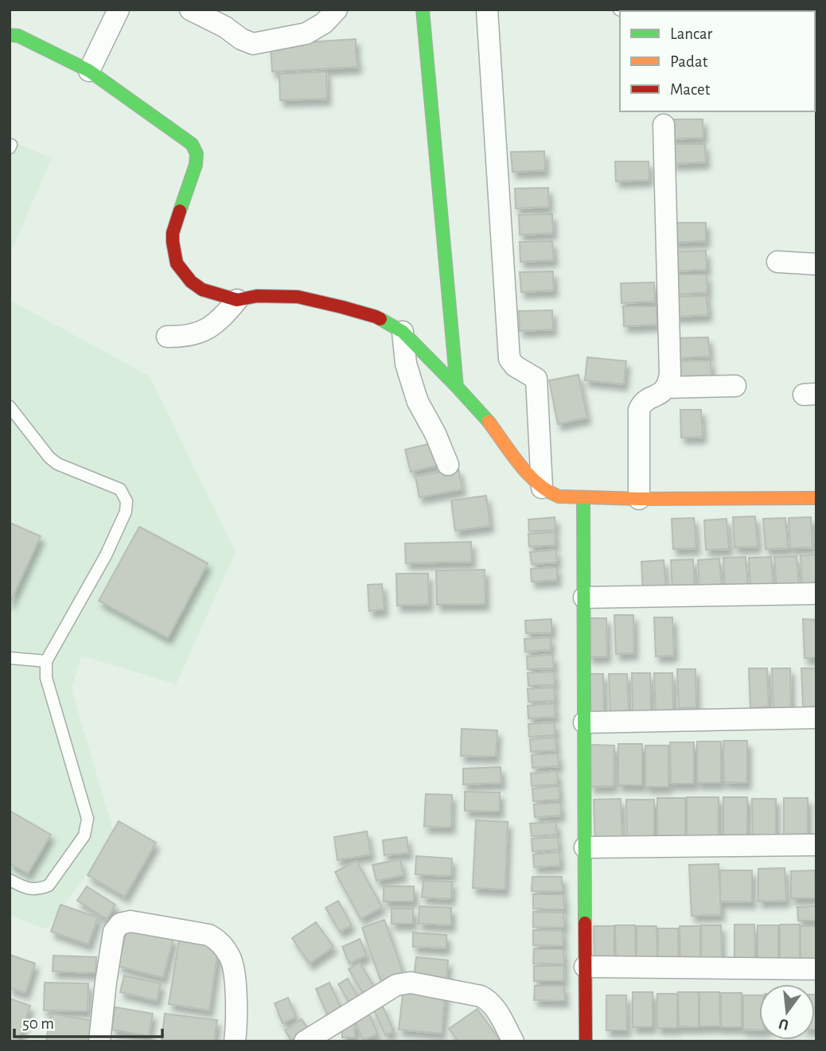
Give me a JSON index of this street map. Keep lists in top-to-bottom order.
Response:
{
  "legend": ["Lancar", "Padat", "Macet"],
  "scale_bar": "50 m",
  "north": "bottom"
}
